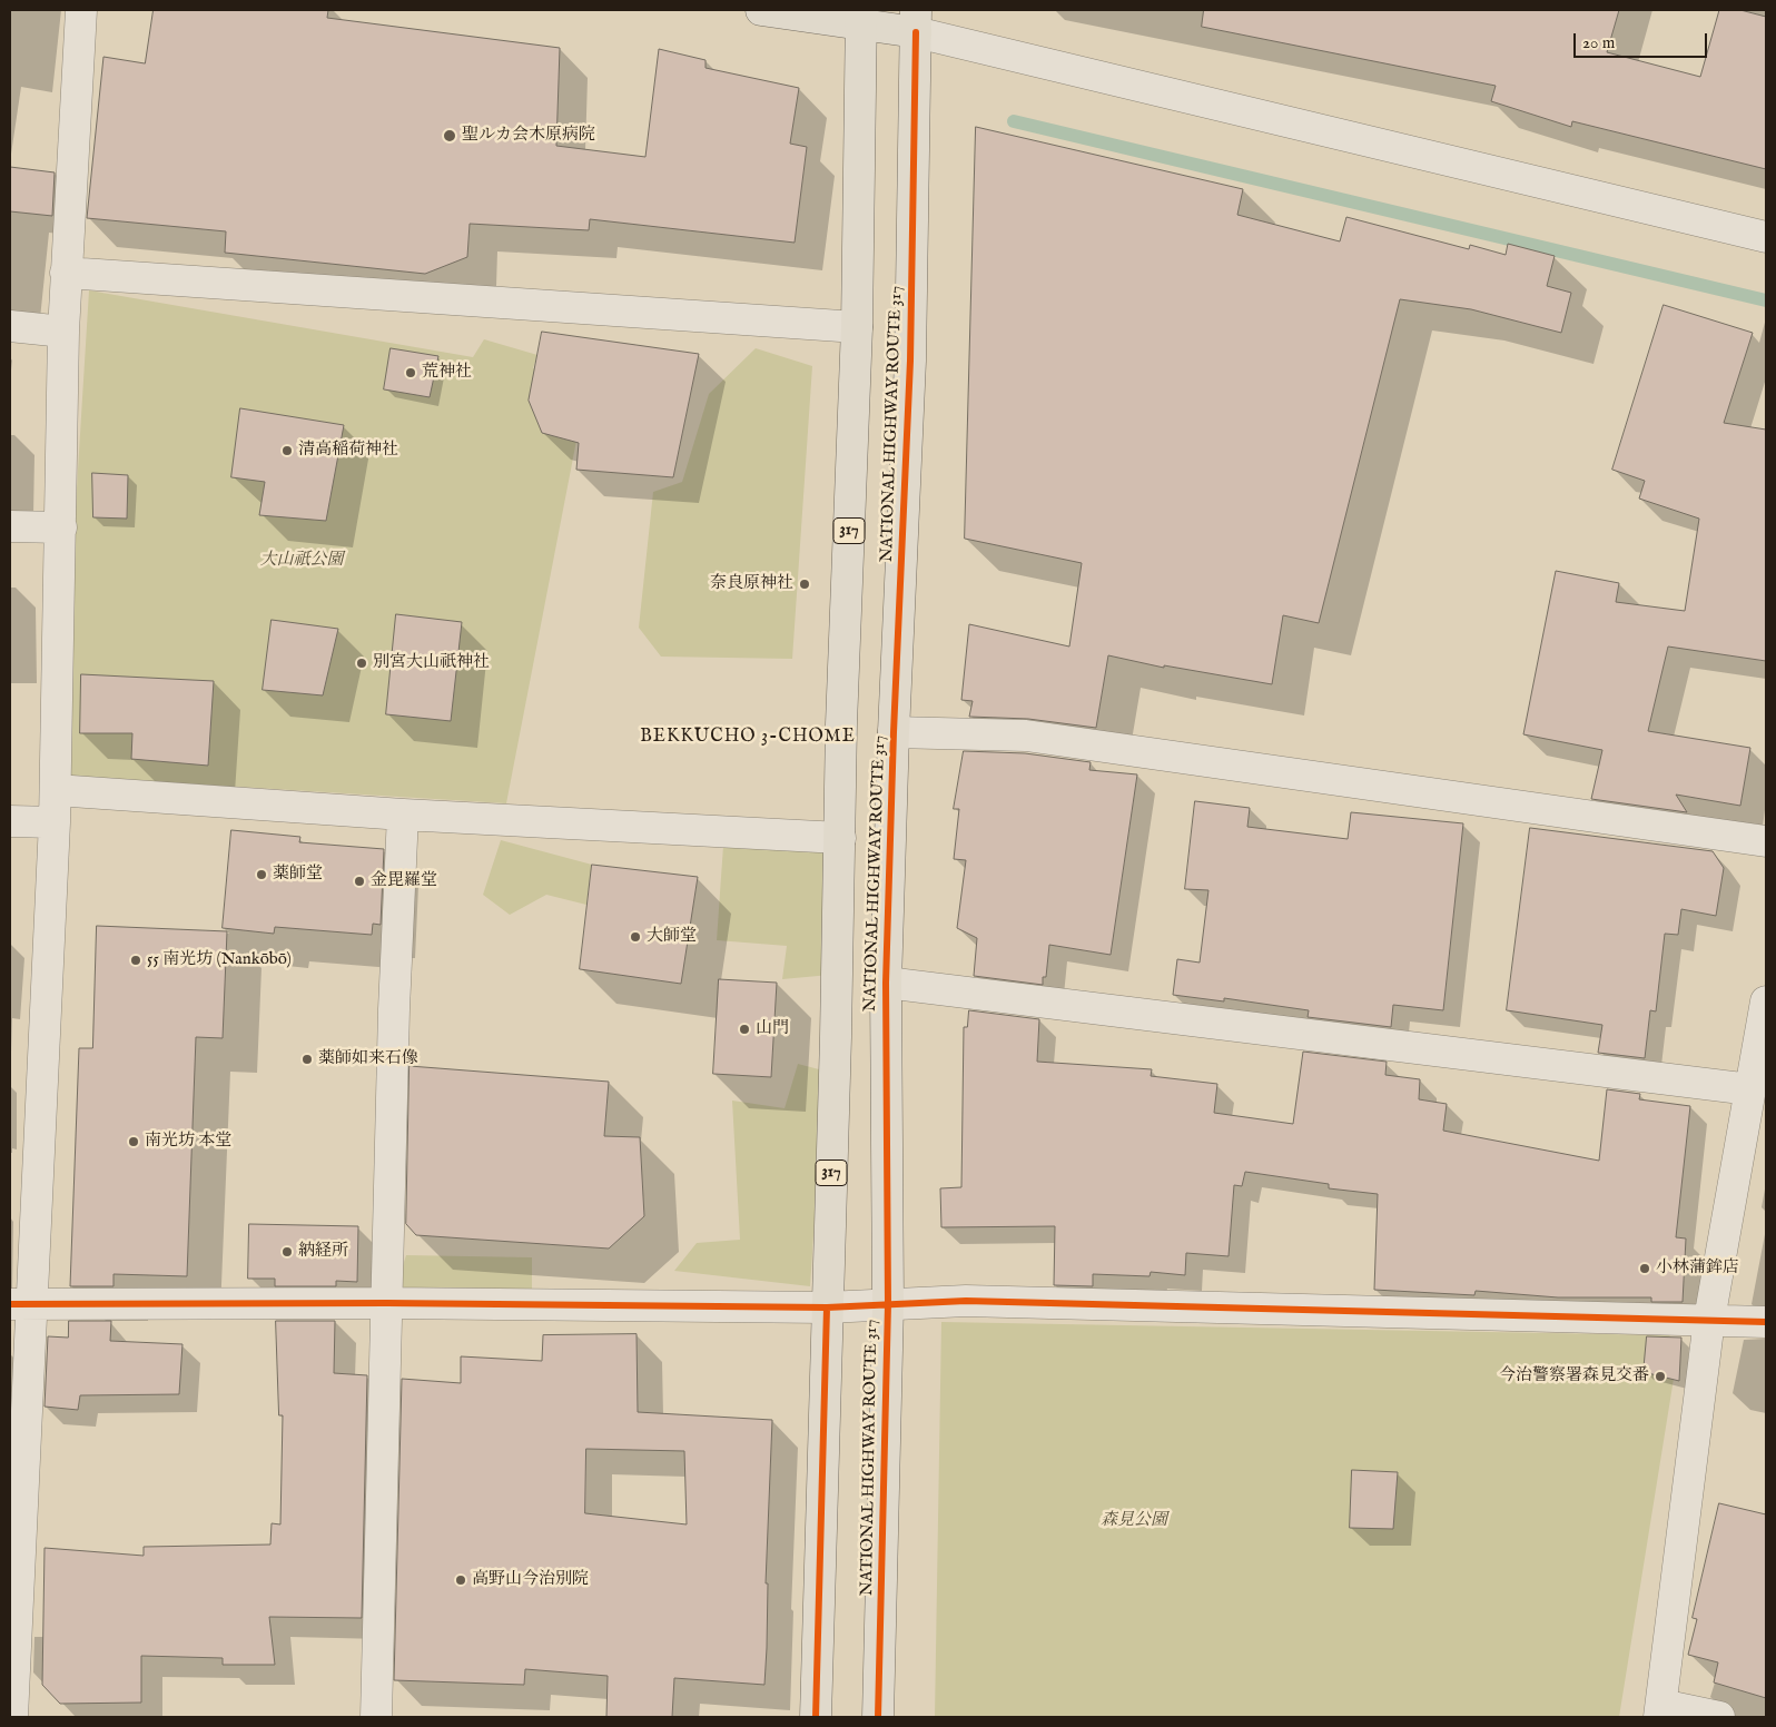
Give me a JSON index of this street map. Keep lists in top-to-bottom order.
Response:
{
  "streets": {
    "main road": ["NATIONAL HIGHWAY ROUTE 317", "317"]
  },
  "districts": ["BEKKUCHO 3-CHOME"],
  "parks": ["大山祇公園", "森見公園"],
  "places": [
    "聖ルカ会木原病院",
    "荒神社",
    "清高稲荷神社",
    "奈良原神社",
    "別宮大山祇神社",
    "薬師堂",
    "金毘羅堂",
    "大師堂",
    "55 南光坊 (Nankōbō)",
    "山門",
    "薬師如来石像",
    "南光坊 本堂",
    "納経所",
    "小林蒲鉾店",
    "今治警察署森見交番",
    "高野山今治別院"
  ],
  "scale_bar": "20 m"
}
